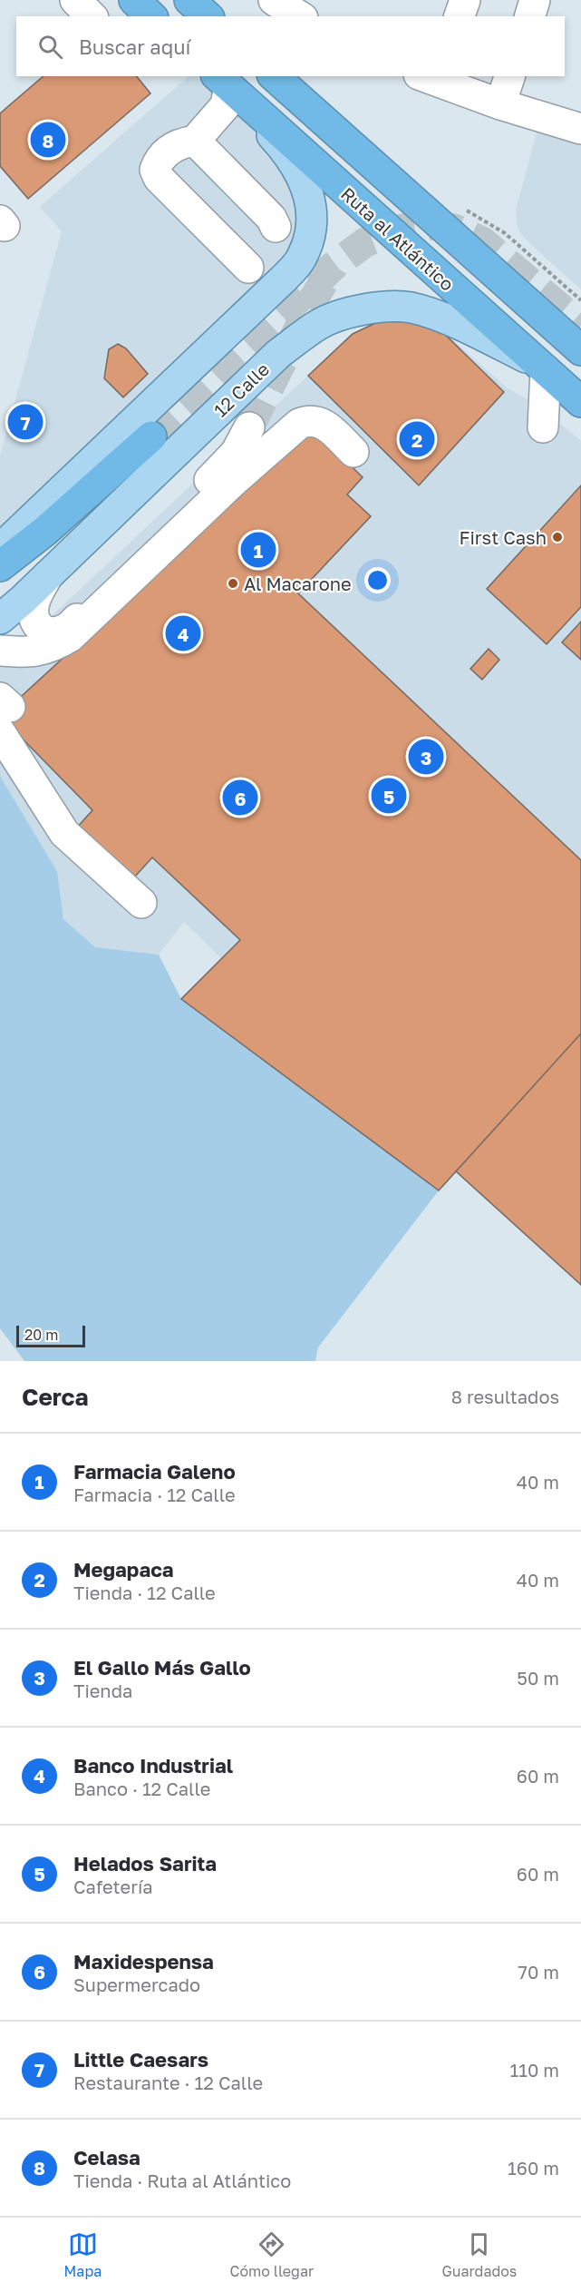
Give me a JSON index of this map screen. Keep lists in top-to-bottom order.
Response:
{
  "streets": {
    "highway": ["Ruta al Atlántico"],
    "main road": ["12 Calle"]
  },
  "crossings": [
    ["Ruta al Atlántico", "12 Calle"]
  ],
  "places": ["First Cash", "Al Macarone"],
  "scale_bar": "20 m",
  "page": {
    "search": "Buscar aquí",
    "pins": [
      "8",
      "7",
      "2",
      "1",
      "4",
      "3",
      "5",
      "6"
    ],
    "scale": "20 m",
    "heading": ["Cerca", "8 resultados"],
    "list": [
      {
        "mark": "1",
        "name": "Farmacia Galeno",
        "note": "Farmacia · 12 Calle",
        "value": "40 m"
      },
      {
        "mark": "2",
        "name": "Megapaca",
        "note": "Tienda · 12 Calle",
        "value": "40 m"
      },
      {
        "mark": "3",
        "name": "El Gallo Más Gallo",
        "note": "Tienda",
        "value": "50 m"
      },
      {
        "mark": "4",
        "name": "Banco Industrial",
        "note": "Banco · 12 Calle",
        "value": "60 m"
      },
      {
        "mark": "5",
        "name": "Helados Sarita",
        "note": "Cafetería",
        "value": "60 m"
      },
      {
        "mark": "6",
        "name": "Maxidespensa",
        "note": "Supermercado",
        "value": "70 m"
      },
      {
        "mark": "7",
        "name": "Little Caesars",
        "note": "Restaurante · 12 Calle",
        "value": "110 m"
      },
      {
        "mark": "8",
        "name": "Celasa",
        "note": "Tienda · Ruta al Atlántico",
        "value": "160 m"
      }
    ],
    "nav": ["Mapa", "Cómo llegar", "Guardados"]
  }
}
